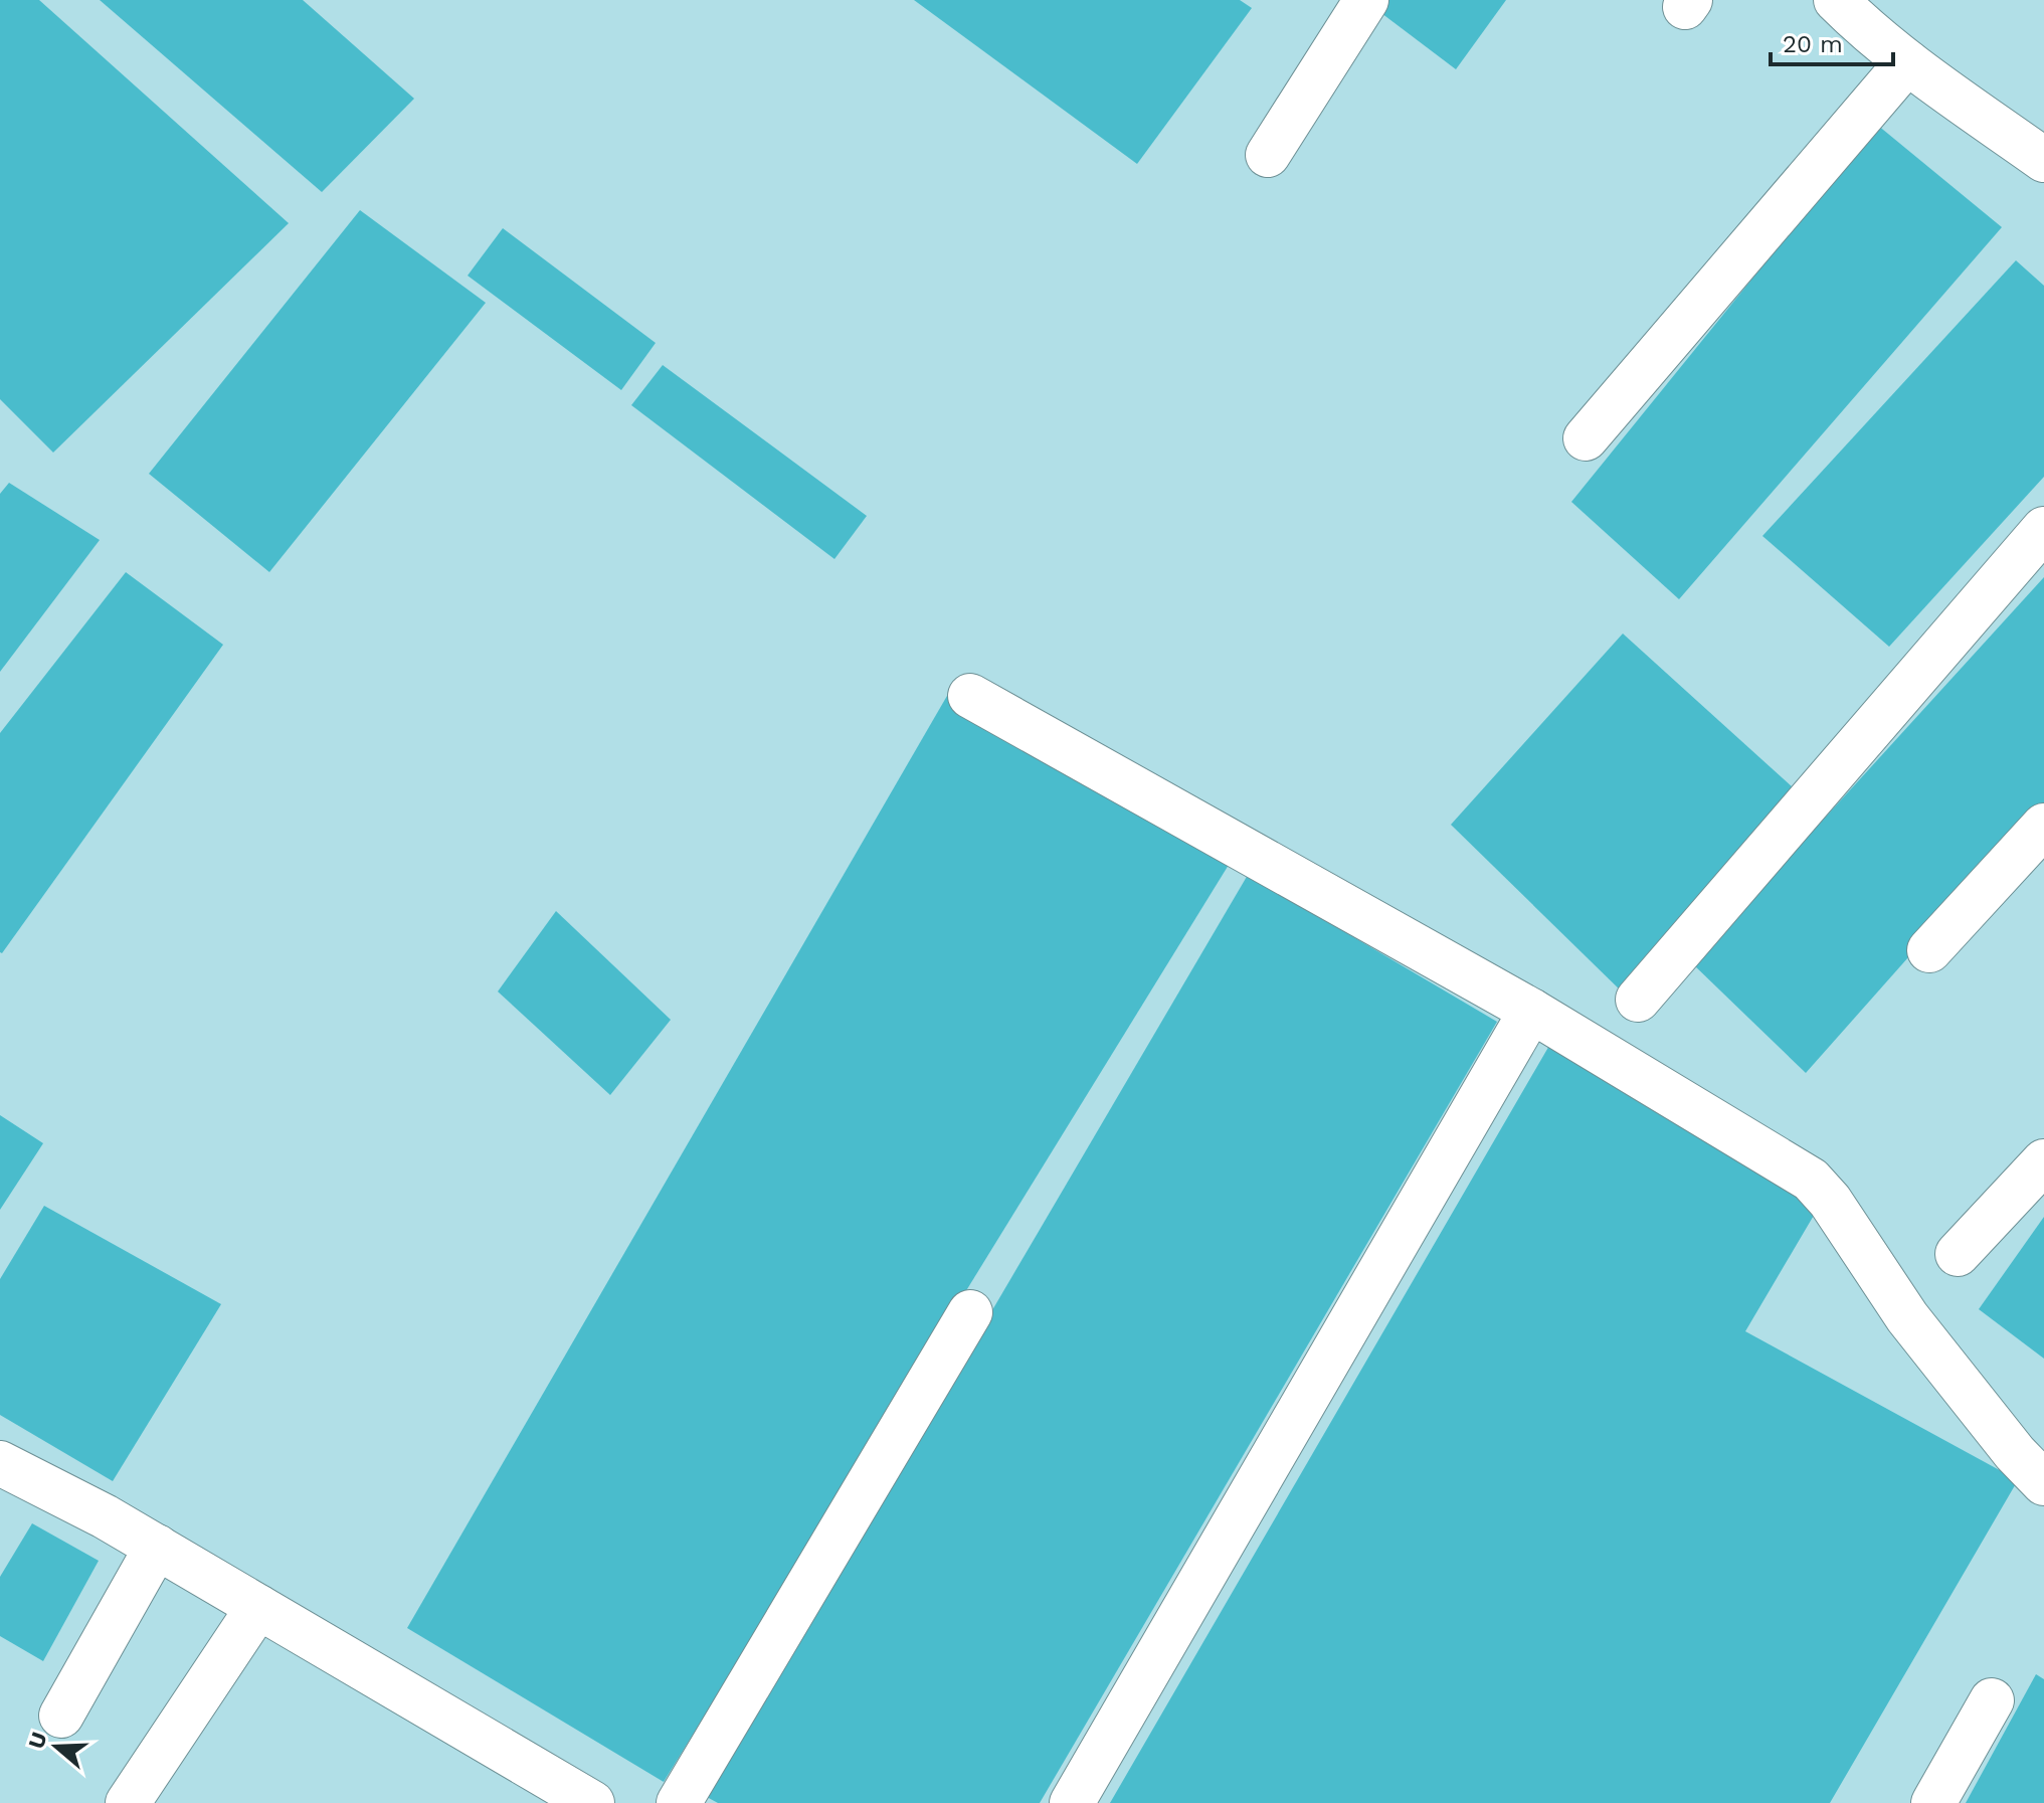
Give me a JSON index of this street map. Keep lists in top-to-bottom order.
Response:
{
  "scale_bar": "20 m",
  "north": "left"
}
